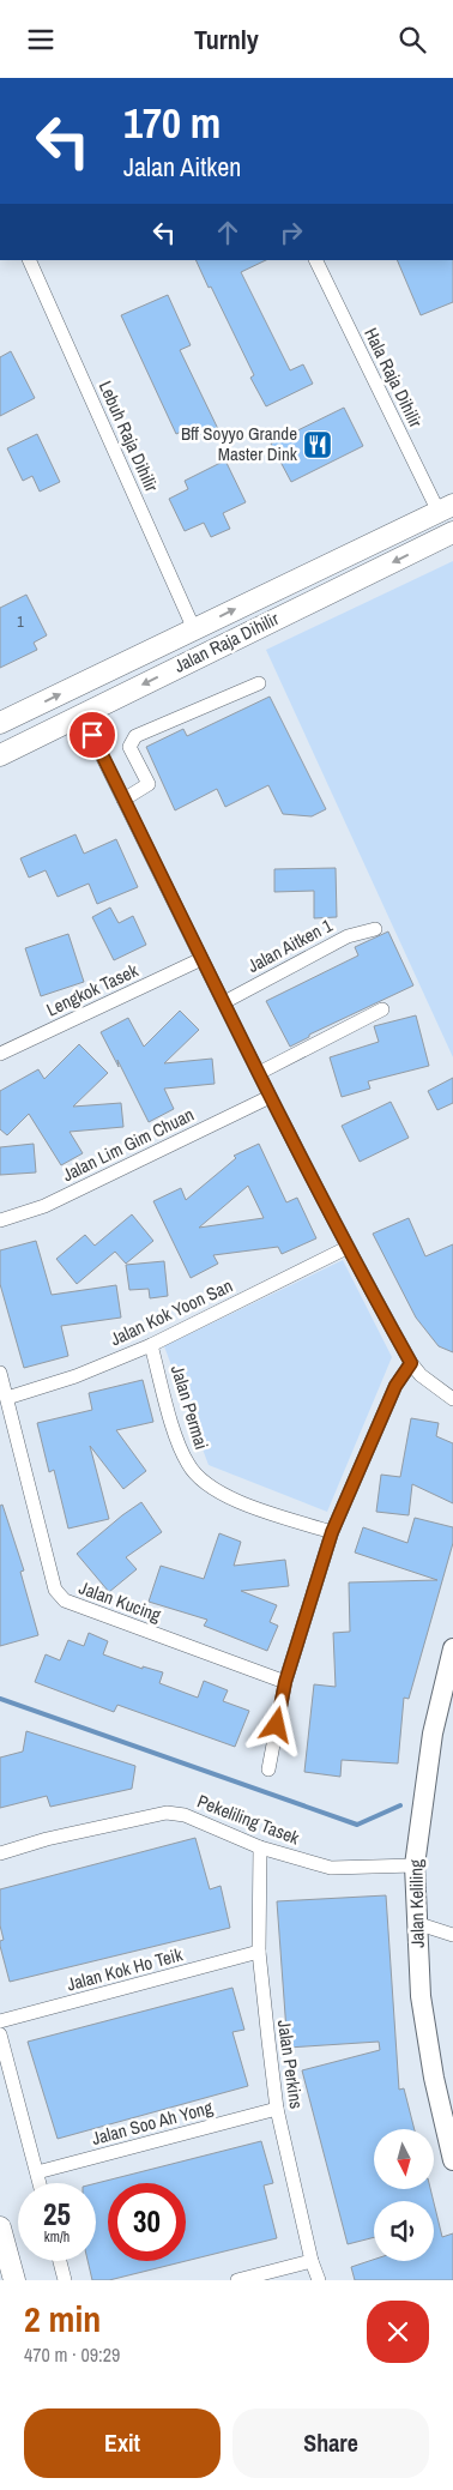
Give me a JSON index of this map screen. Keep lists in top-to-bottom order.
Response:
{
  "streets": {
    "main road": ["Jalan Raja Dihilir", "Jalan Keliling"],
    "street": [
      "Hala Raja Dihilir",
      "Lebuh Raja Dihilir",
      "Jalan Aitken 1",
      "Lengkok Tasek",
      "Jalan Lim Gim Chuan",
      "Jalan Kok Yoon San",
      "Jalan Permai",
      "Jalan Kucing",
      "Pekeliling Tasek",
      "Jalan Kok Ho Teik",
      "Jalan Perkins",
      "Jalan Soo Ah Yong"
    ]
  },
  "crossings": [
    ["Hala Raja Dihilir", "Jalan Raja Dihilir"],
    ["Lebuh Raja Dihilir", "Jalan Raja Dihilir"],
    ["Jalan Kok Yoon San", "Jalan Permai"],
    ["Jalan Kok Yoon San", "Jalan Kucing"],
    ["Pekeliling Tasek", "Jalan Keliling"],
    ["Pekeliling Tasek", "Jalan Perkins"],
    ["Jalan Kok Ho Teik", "Jalan Perkins"],
    ["Jalan Perkins", "Jalan Soo Ah Yong"]
  ],
  "places": {
    "restaurant": ["Bff Soyyo Grande Master Dink"]
  },
  "house_numbers": ["1"],
  "north": "bottom",
  "page": {
    "header": "Turnly",
    "turn": ["170 m", "Jalan Aitken"],
    "speed": "25 km/h",
    "limit": "30",
    "heading": ["2 min", "470 m · 09:29"],
    "buttons": ["Exit", "Share"]
  }
}
